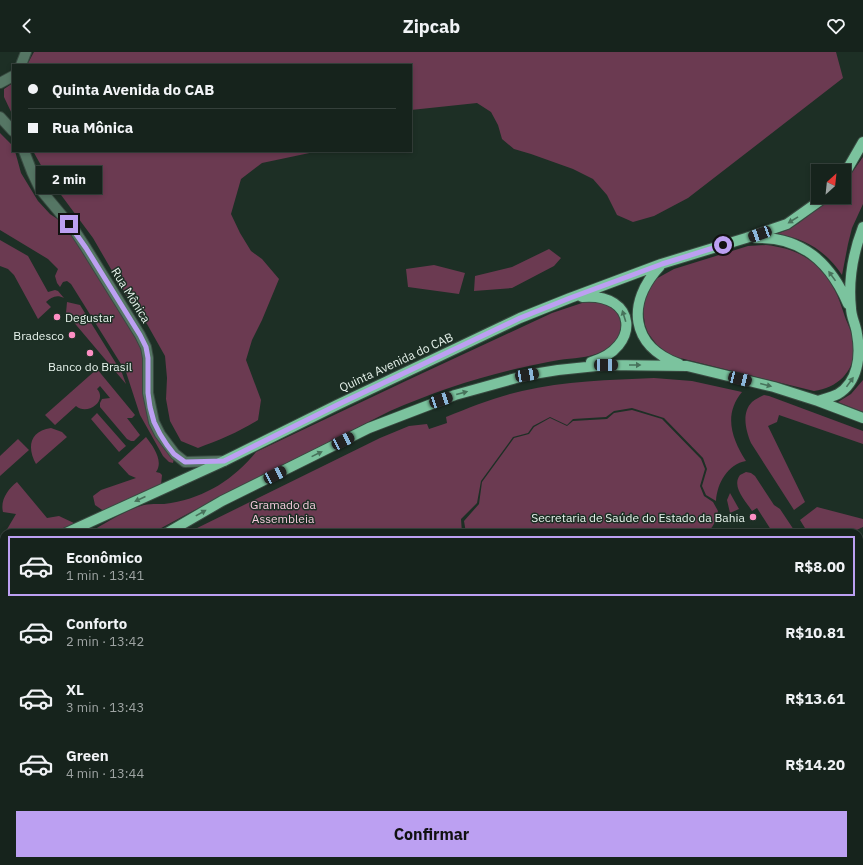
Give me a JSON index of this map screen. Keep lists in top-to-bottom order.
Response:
{
  "streets": {
    "main road": ["Quinta Avenida do CAB"],
    "street": ["Rua Mônica"]
  },
  "crossings": [
    ["Rua Mônica", "Quinta Avenida do CAB"]
  ],
  "parks": ["Gramado da Assembleia"],
  "places": [
    "Degustar",
    "Bradesco",
    "Banco do Brasil",
    "Secretaria de Saúde do Estado da Bahia"
  ],
  "north": "top right",
  "page": {
    "header": "Zipcab",
    "banner": ["Quinta Avenida do CAB", "Rua Mônica"],
    "bubble": "2 min",
    "list": [
      {
        "name": "Econômico",
        "note": "1 min · 13:41",
        "value": "R$8.00"
      },
      {
        "name": "Conforto",
        "note": "2 min · 13:42",
        "value": "R$10.81"
      },
      {
        "name": "XL",
        "note": "3 min · 13:43",
        "value": "R$13.61"
      },
      {
        "name": "Green",
        "note": "4 min · 13:44",
        "value": "R$14.20"
      }
    ],
    "buttons": "Confirmar"
  }
}
